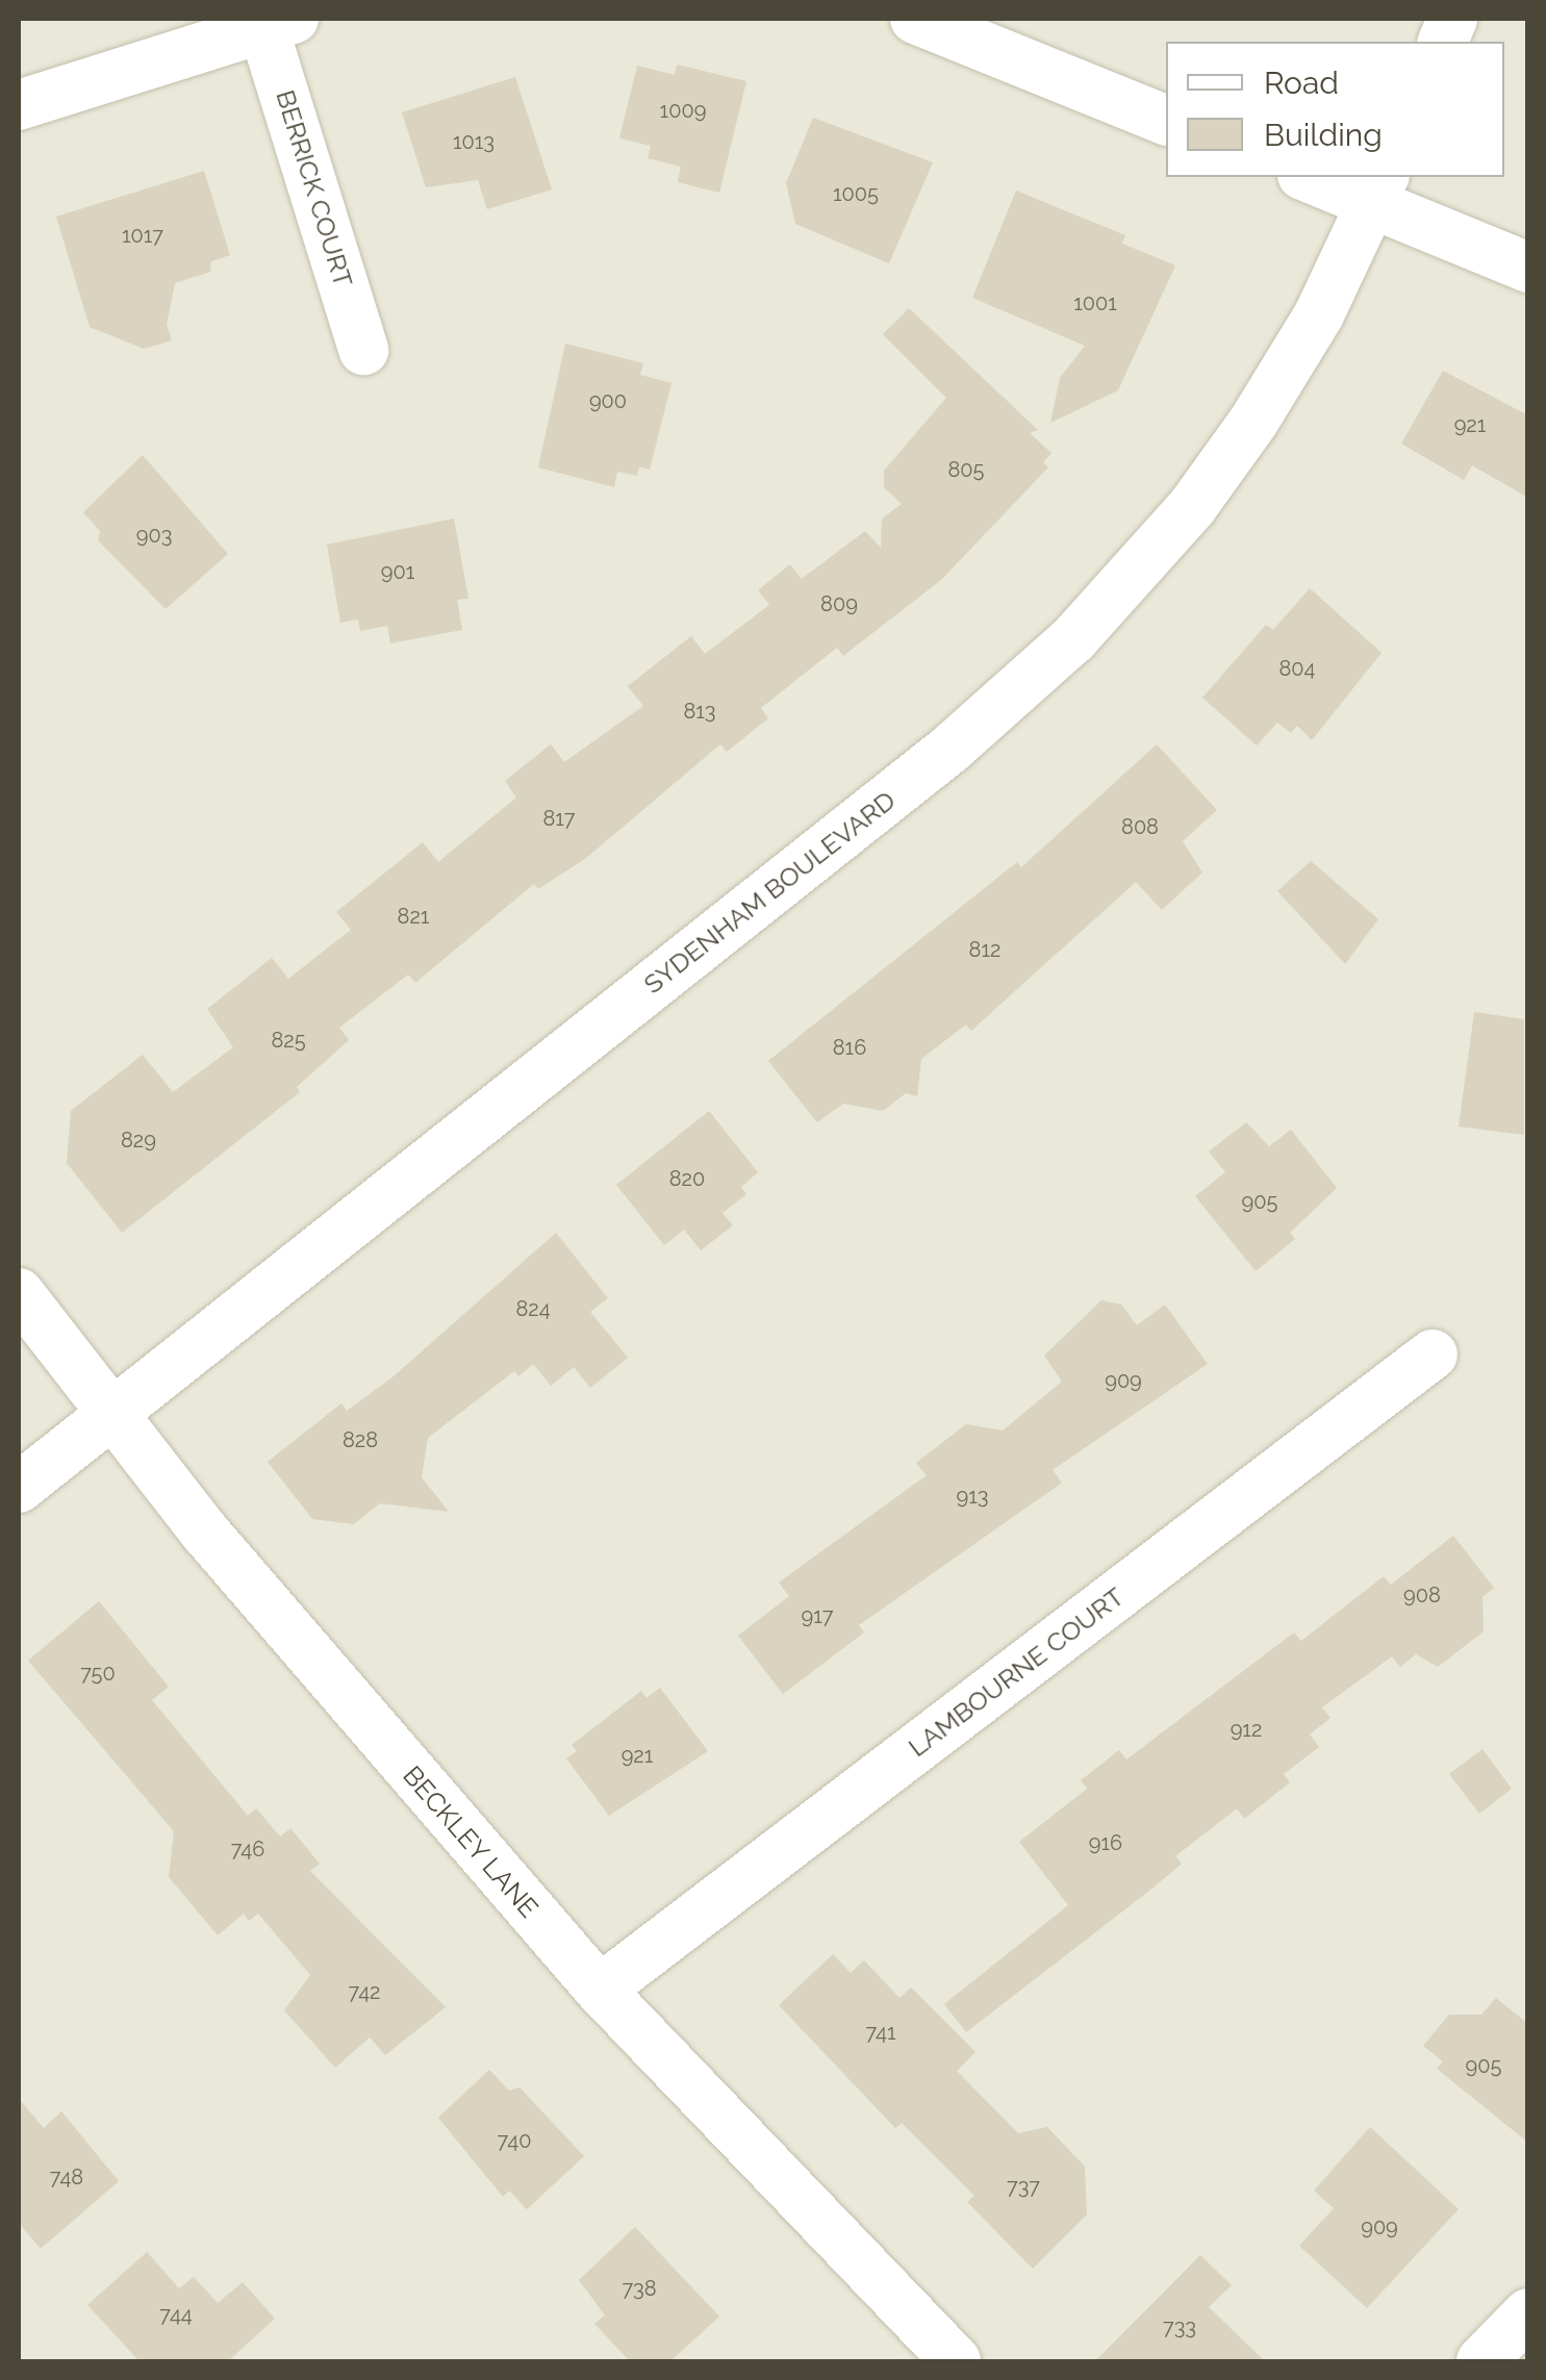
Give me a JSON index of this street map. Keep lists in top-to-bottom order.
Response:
{
  "streets": {
    "street": [
      "BERRICK COURT",
      "SYDENHAM BOULEVARD",
      "LAMBOURNE COURT",
      "BECKLEY LANE"
    ]
  },
  "crossings": [
    ["SYDENHAM BOULEVARD", "BECKLEY LANE"],
    ["LAMBOURNE COURT", "BECKLEY LANE"]
  ],
  "house_numbers": [
    "1009",
    "1013",
    "1005",
    "1017",
    "1001",
    "900",
    "921",
    "805",
    "903",
    "901",
    "809",
    "804",
    "813",
    "817",
    "808",
    "821",
    "812",
    "825",
    "816",
    "829",
    "820",
    "905",
    "824",
    "909",
    "828",
    "913",
    "908",
    "917",
    "750",
    "912",
    "921",
    "916",
    "746",
    "742",
    "741",
    "905",
    "740",
    "748",
    "737",
    "909",
    "738",
    "744",
    "733"
  ],
  "legend": ["Road", "Building"]
}
